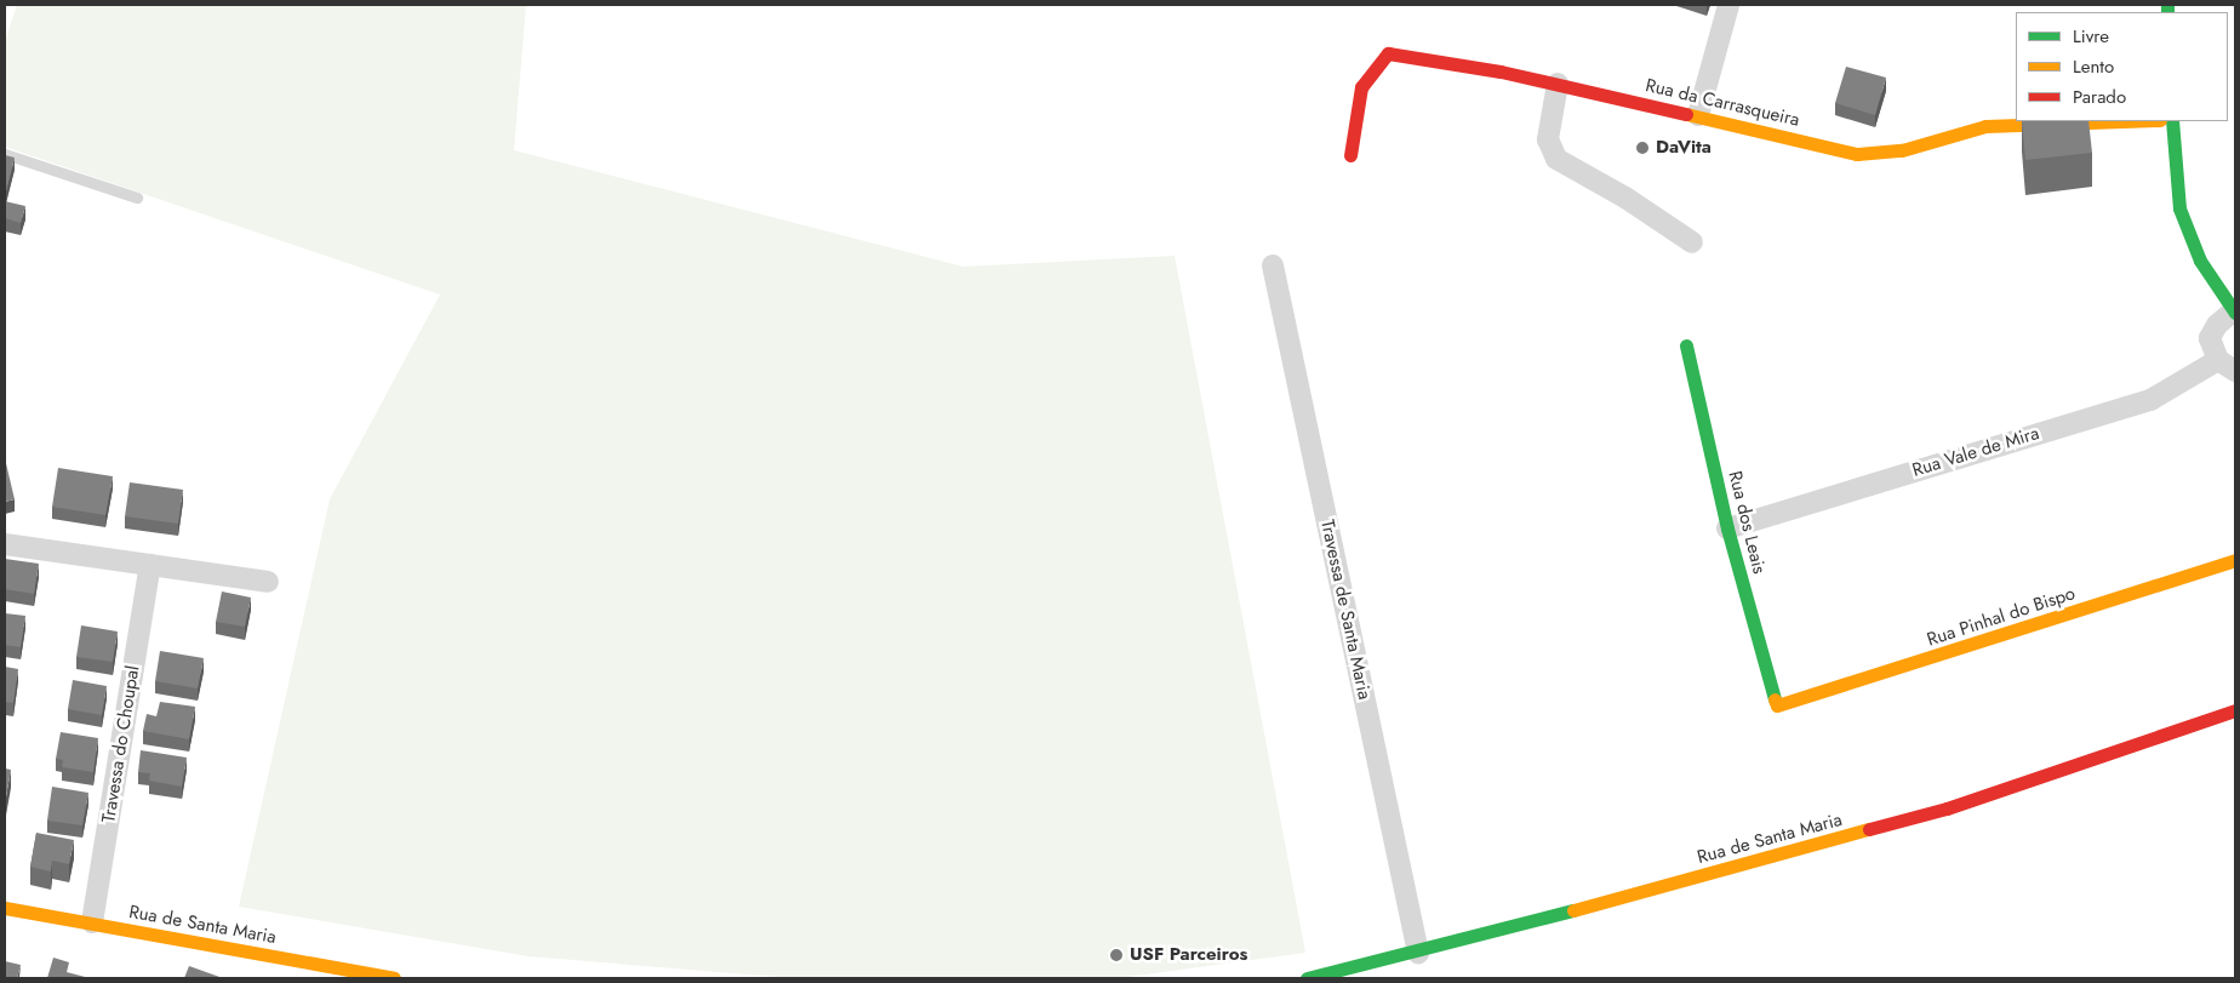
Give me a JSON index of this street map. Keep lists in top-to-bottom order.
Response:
{
  "streets": {
    "street": [
      "Rua da Carrasqueira",
      "Rua Vale de Mira",
      "Rua dos Leais",
      "Travessa de Santa Maria",
      "Rua Pinhal do Bispo",
      "Travessa do Choupal",
      "Rua de Santa Maria"
    ]
  },
  "crossings": [
    ["Rua Vale de Mira", "Rua dos Leais"],
    ["Rua dos Leais", "Rua Pinhal do Bispo"],
    ["Travessa de Santa Maria", "Rua de Santa Maria"],
    ["Travessa do Choupal", "Rua de Santa Maria"]
  ],
  "places": ["DaVita", "USF Parceiros"],
  "legend": ["Livre", "Lento", "Parado"]
}
